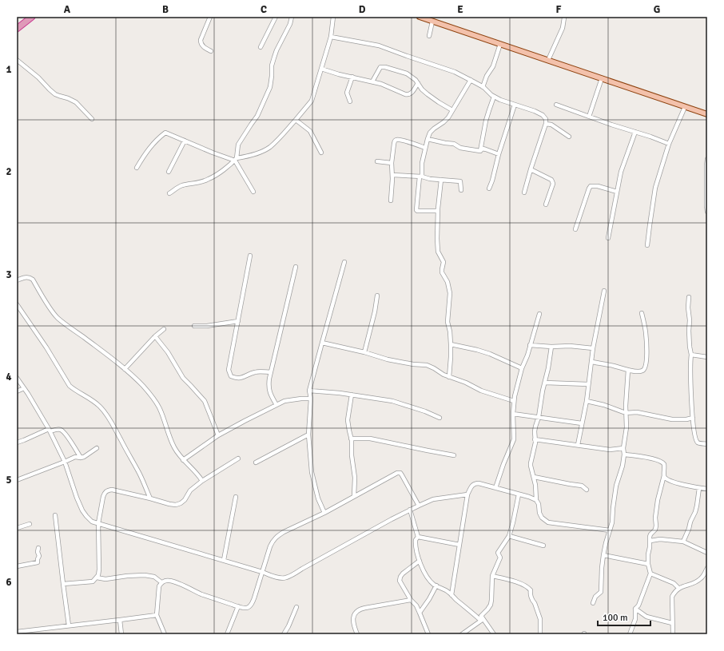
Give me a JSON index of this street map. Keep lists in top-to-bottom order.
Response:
{
  "scale_bar": "100 m",
  "grid": {
    "columns": [
      "A",
      "B",
      "C",
      "D",
      "E",
      "F",
      "G"
    ],
    "rows": [
      "1",
      "2",
      "3",
      "4",
      "5",
      "6"
    ]
  }
}
